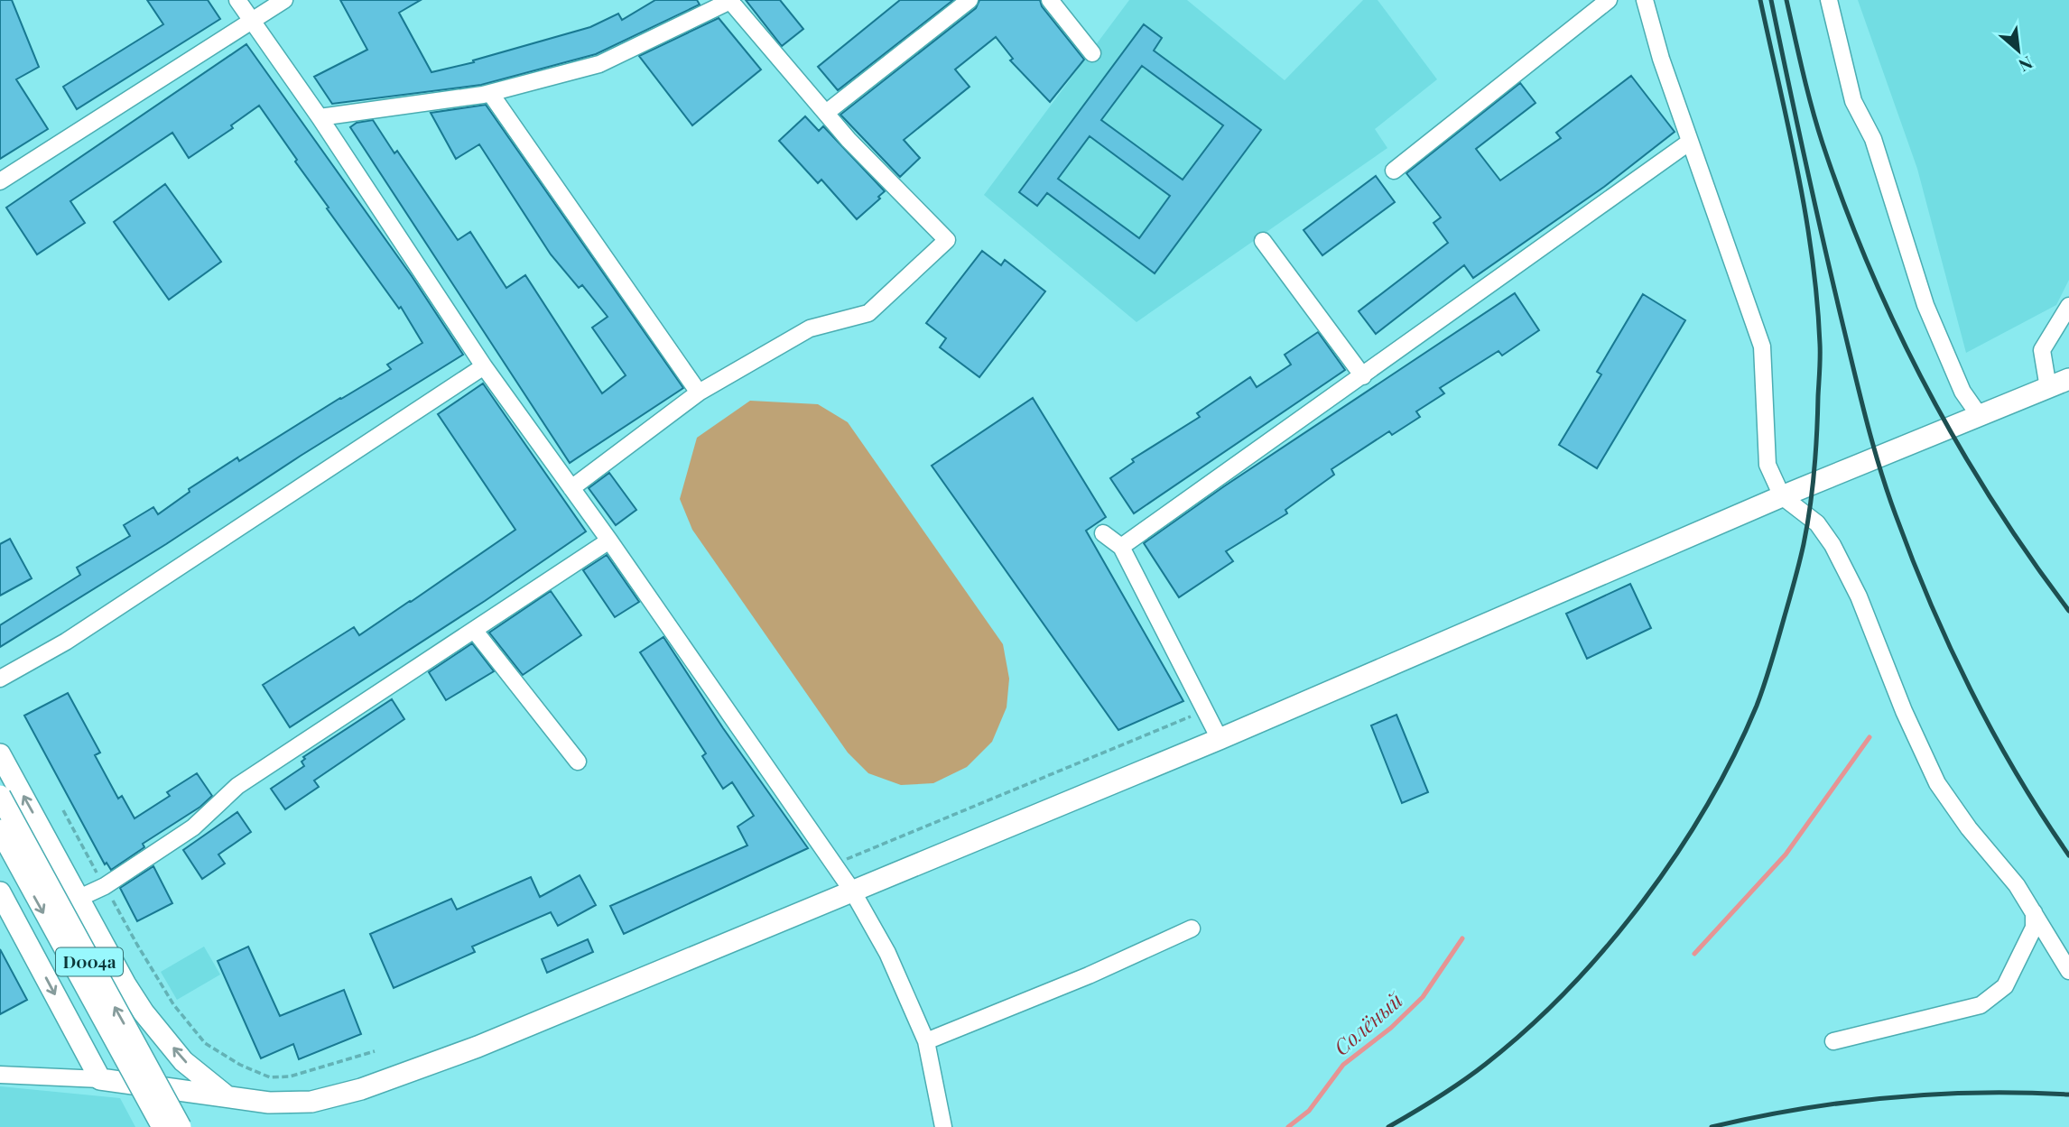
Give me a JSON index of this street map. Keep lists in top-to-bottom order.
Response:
{
  "streets": {
    "main road": ["D004a"]
  },
  "water": ["Солёный"],
  "north": "bottom right"
}
